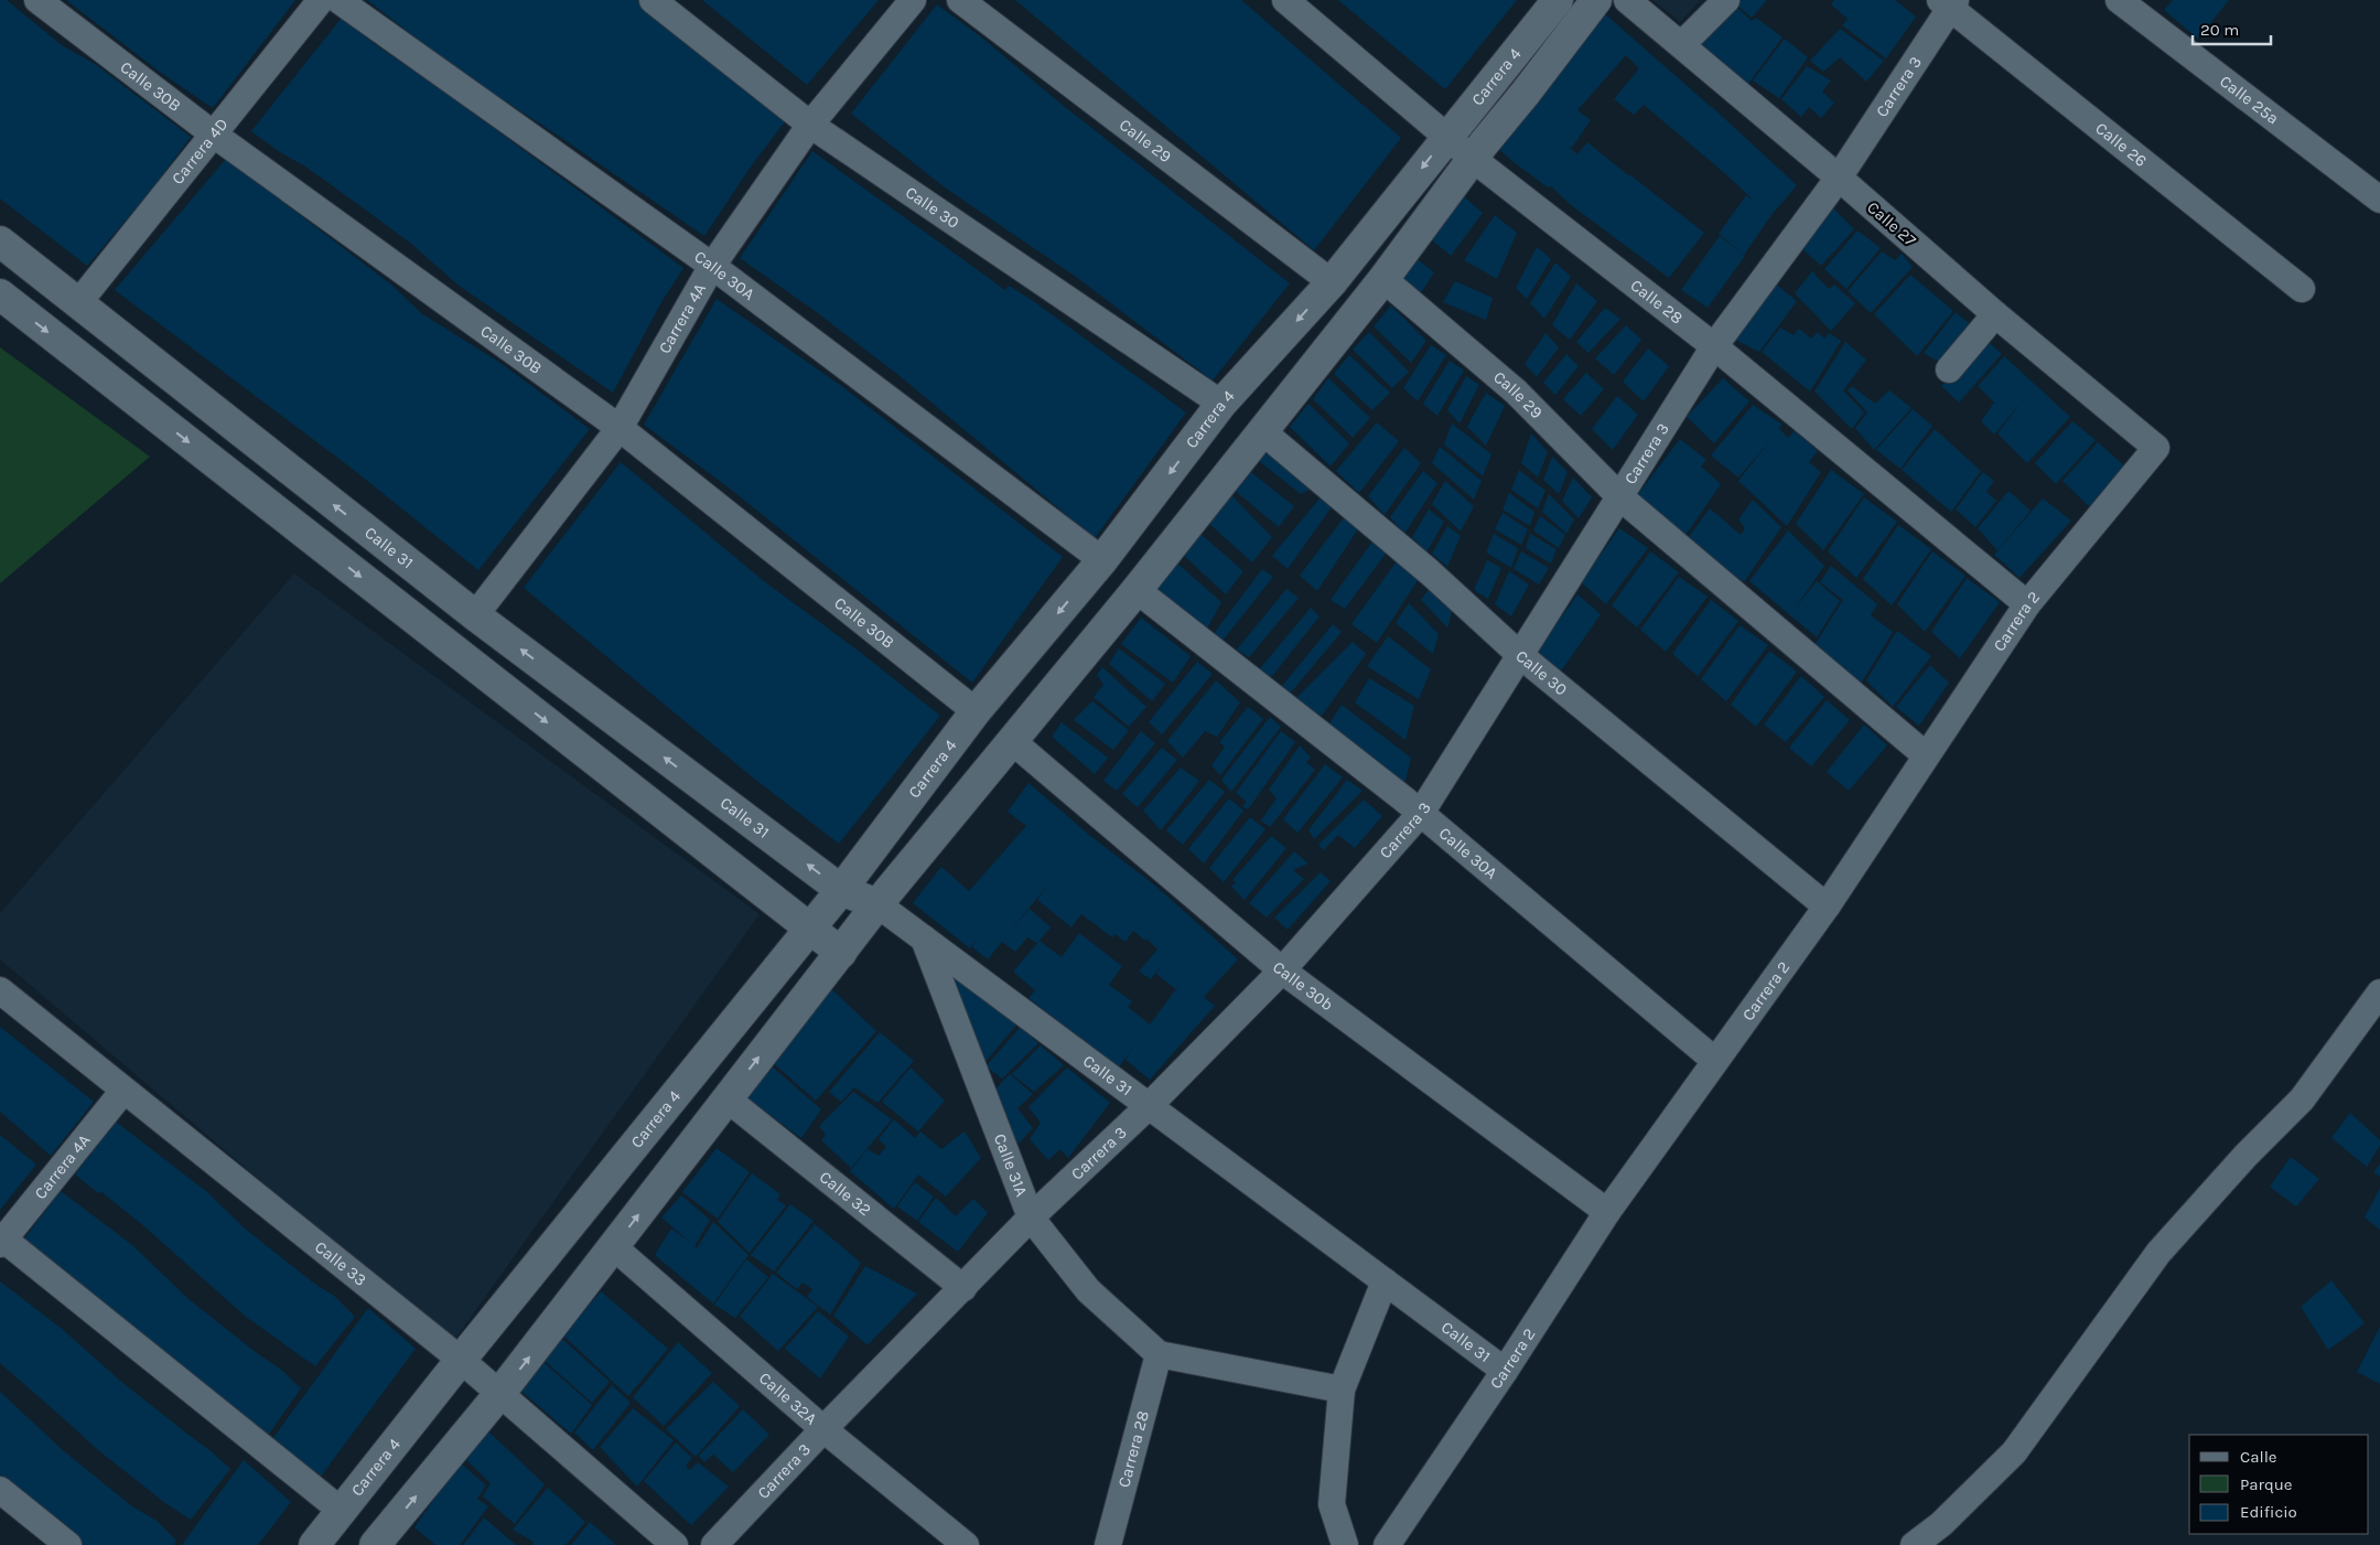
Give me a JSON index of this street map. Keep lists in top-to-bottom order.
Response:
{
  "streets": {
    "main road": ["Carrera 4", "Calle 31"],
    "street": [
      "Calle 30B",
      "Carrera 3",
      "Calle 25a",
      "Calle 29",
      "Calle 26",
      "Carrera 4D",
      "Calle 30",
      "Calle 27",
      "Calle 30A",
      "Calle 28",
      "Carrera 4A",
      "Carrera 2",
      "Calle 30b",
      "Calle 31A",
      "Calle 32",
      "Calle 33",
      "Calle 32A",
      "Carrera 28"
    ]
  },
  "crossings": [
    ["Carrera 4", "Calle 30B"],
    ["Carrera 4", "Calle 29"],
    ["Carrera 4", "Calle 30"],
    ["Carrera 4", "Calle 30A"],
    ["Carrera 4", "Calle 28"],
    ["Carrera 4", "Calle 31"],
    ["Carrera 4", "Calle 30b"],
    ["Carrera 4", "Calle 32"],
    ["Carrera 4", "Calle 33"],
    ["Carrera 4", "Calle 32A"],
    ["Calle 30B", "Carrera 4D"],
    ["Calle 30B", "Carrera 4A"],
    ["Carrera 3", "Calle 29"],
    ["Carrera 3", "Calle 26"],
    ["Carrera 3", "Calle 30"],
    ["Carrera 3", "Calle 27"],
    ["Carrera 3", "Calle 30A"],
    ["Carrera 3", "Calle 28"],
    ["Carrera 3", "Calle 31"],
    ["Carrera 3", "Calle 30b"],
    ["Carrera 3", "Calle 31A"],
    ["Carrera 3", "Calle 32"],
    ["Carrera 3", "Calle 32A"],
    ["Calle 29", "Carrera 2"],
    ["Carrera 4D", "Calle 31"],
    ["Calle 30", "Carrera 4A"],
    ["Calle 30", "Carrera 2"],
    ["Calle 27", "Carrera 2"],
    ["Calle 30A", "Carrera 4A"],
    ["Calle 30A", "Carrera 2"],
    ["Calle 28", "Carrera 2"],
    ["Carrera 4A", "Calle 31"],
    ["Carrera 4A", "Calle 33"],
    ["Calle 31", "Carrera 2"],
    ["Calle 31", "Calle 31A"],
    ["Carrera 2", "Calle 30b"],
    ["Calle 31A", "Carrera 28"]
  ],
  "legend": ["Calle", "Parque", "Edificio"],
  "scale_bar": "20 m"
}
